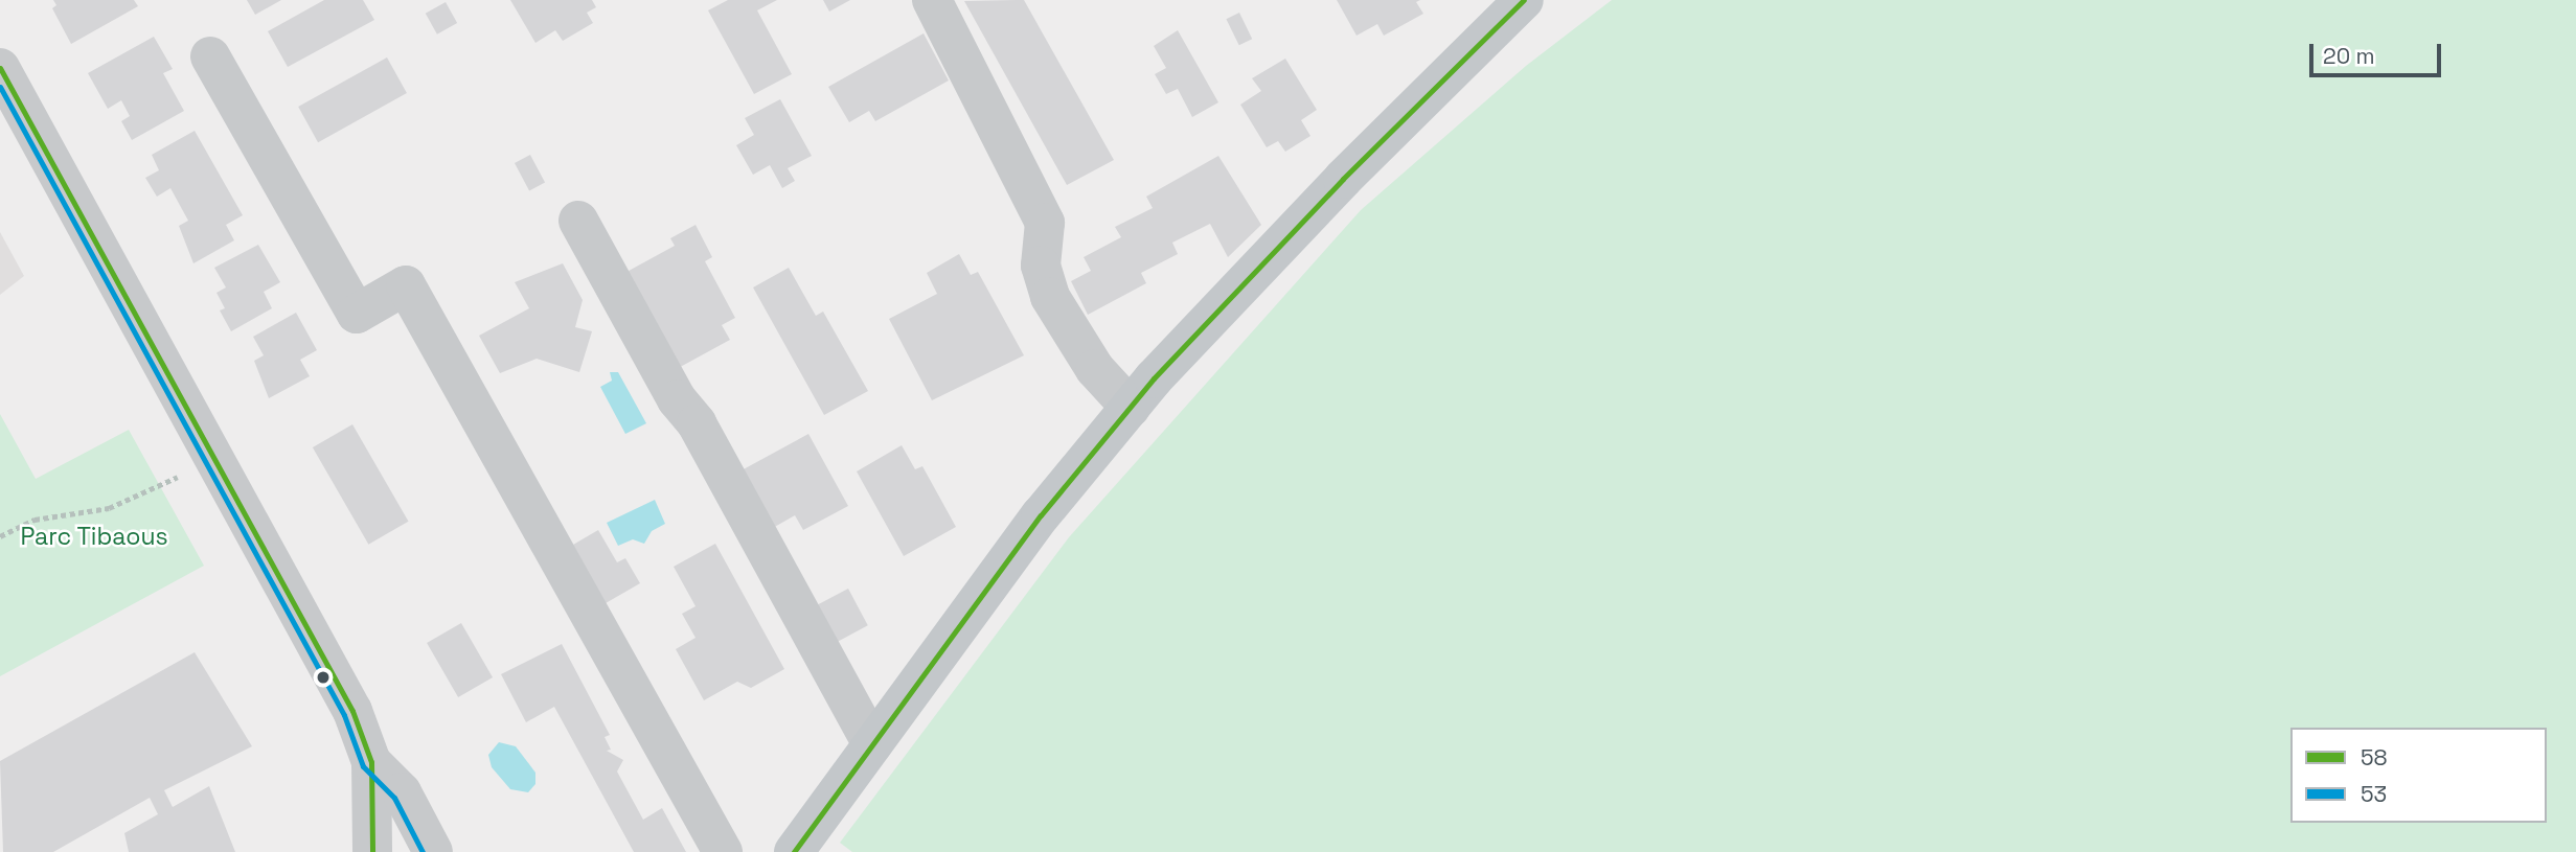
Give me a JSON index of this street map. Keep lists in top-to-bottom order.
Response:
{
  "parks": ["Parc Tibaous"],
  "lines": ["transit line 58", "transit line 53"],
  "legend": ["58", "53"],
  "scale_bar": "20 m"
}
